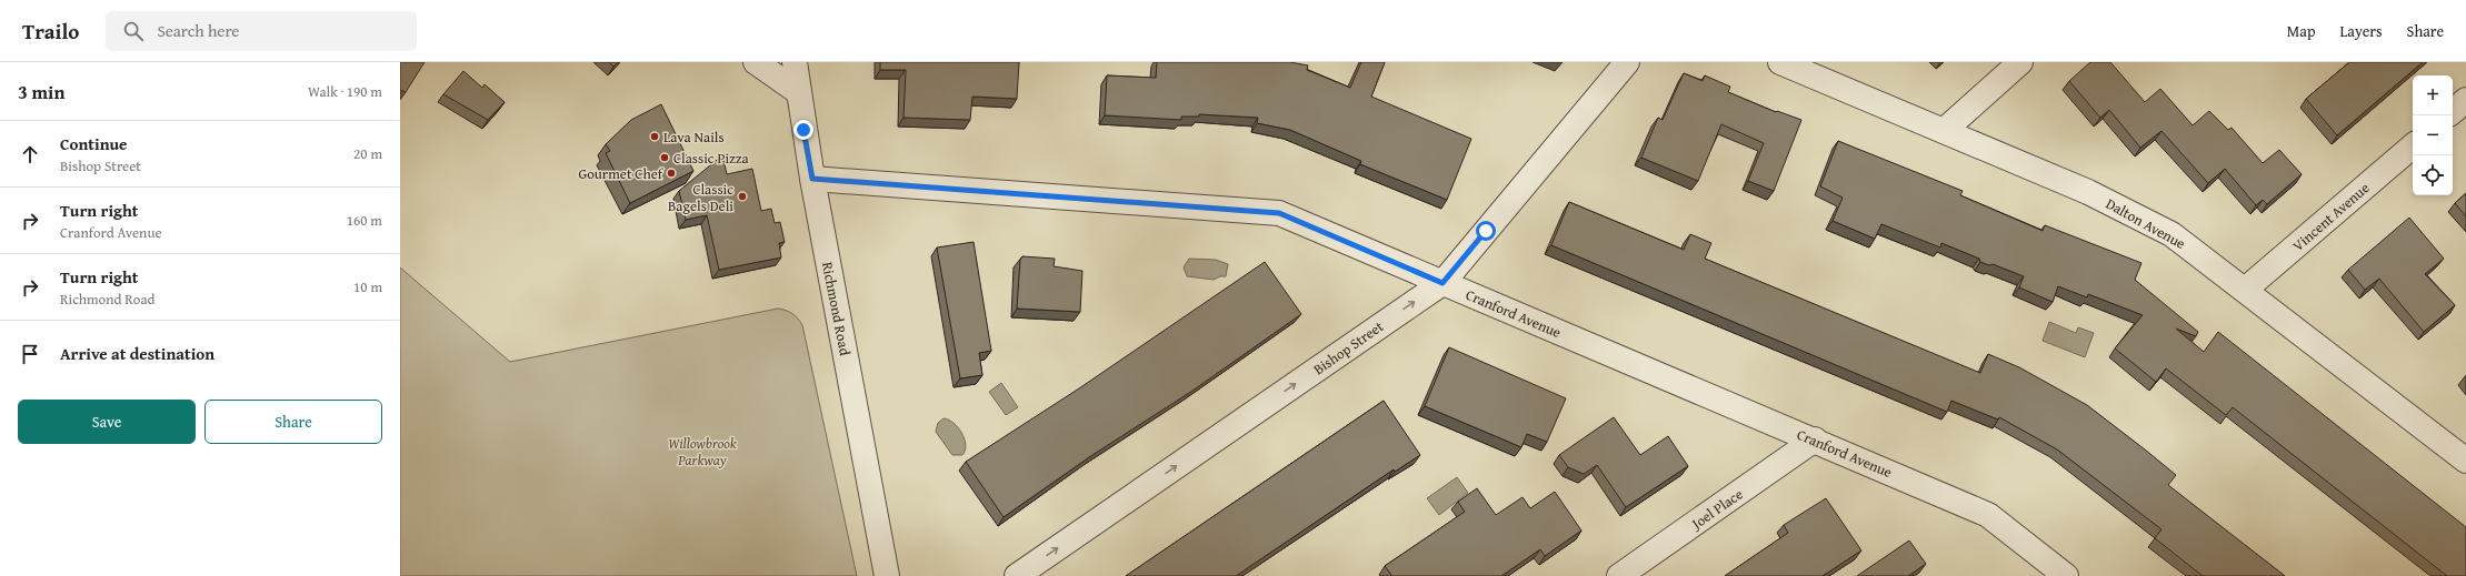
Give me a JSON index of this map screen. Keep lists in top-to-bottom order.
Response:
{
  "streets": {
    "street": [
      "Vincent Avenue",
      "Dalton Avenue",
      "Richmond Road",
      "Cranford Avenue",
      "Bishop Street",
      "Joel Place"
    ]
  },
  "crossings": [
    ["Vincent Avenue", "Dalton Avenue"],
    ["Richmond Road", "Cranford Avenue"],
    ["Cranford Avenue", "Bishop Street"],
    ["Cranford Avenue", "Joel Place"]
  ],
  "one_way": ["Bishop Street"],
  "parks": ["Willowbrook Parkway"],
  "places": [
    "Lava Nails",
    "Classic Pizza",
    "Gourmet Chef",
    "Classic Bagels Deli"
  ],
  "page": {
    "header": "Trailo",
    "search": "Search here",
    "nav": ["Map", "Layers", "Share"],
    "heading": ["3 min", "Walk · 190 m"],
    "map_buttons": ["+", "−"],
    "list": [
      ["Continue", "Bishop Street", "20 m"],
      ["Turn right", "Cranford Avenue", "160 m"],
      ["Turn right", "Richmond Road", "10 m"],
      "Arrive at destination"
    ],
    "buttons": ["Save", "Share"]
  }
}
